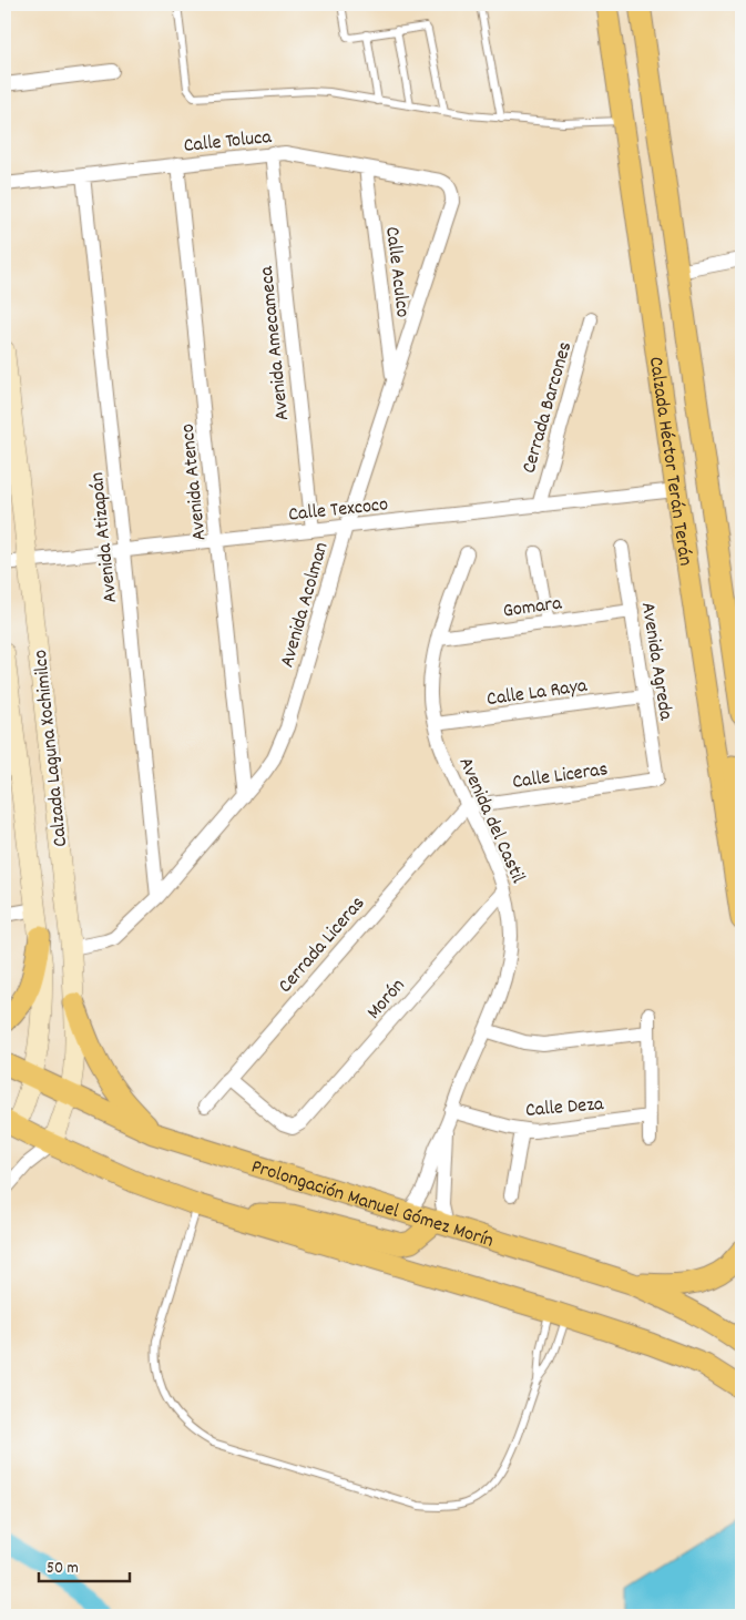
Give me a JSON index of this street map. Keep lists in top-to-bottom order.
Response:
{
  "streets": {
    "main road": ["Calzada Héctor Terán Terán", "Calzada Laguna Xochimilco", "Prolongación Manuel Gómez Morín"],
    "street": [
      "Calle Toluca",
      "Calle Aculco",
      "Avenida Amecameca",
      "Cerrada Barcones",
      "Avenida Atenco",
      "Calle Texcoco",
      "Avenida Atizapán",
      "Avenida Acolman",
      "Gomara",
      "Avenida Agreda",
      "Calle La Raya",
      "Calle Liceras",
      "Avenida del Castil",
      "Cerrada Liceras",
      "Morón",
      "Calle Deza"
    ]
  },
  "crossings": [
    ["Calle Toluca", "Calle Aculco"],
    ["Calle Toluca", "Avenida Amecameca"],
    ["Calle Toluca", "Avenida Atenco"],
    ["Calle Toluca", "Avenida Atizapán"],
    ["Calle Toluca", "Avenida Acolman"],
    ["Calle Aculco", "Avenida Acolman"],
    ["Avenida Amecameca", "Calle Texcoco"],
    ["Cerrada Barcones", "Calle Texcoco"],
    ["Calzada Héctor Terán Terán", "Calle Texcoco"],
    ["Avenida Atenco", "Calle Texcoco"],
    ["Avenida Atenco", "Avenida Acolman"],
    ["Calle Texcoco", "Avenida Atizapán"],
    ["Calle Texcoco", "Avenida Acolman"],
    ["Calle Texcoco", "Calzada Laguna Xochimilco"],
    ["Avenida Atizapán", "Avenida Acolman"],
    ["Avenida Acolman", "Calzada Laguna Xochimilco"],
    ["Gomara", "Avenida Agreda"],
    ["Gomara", "Avenida del Castil"],
    ["Avenida Agreda", "Calle La Raya"],
    ["Avenida Agreda", "Calle Liceras"],
    ["Calle La Raya", "Avenida del Castil"],
    ["Calzada Laguna Xochimilco", "Prolongación Manuel Gómez Morín"],
    ["Calle Liceras", "Avenida del Castil"],
    ["Calle Liceras", "Cerrada Liceras"],
    ["Avenida del Castil", "Cerrada Liceras"],
    ["Avenida del Castil", "Morón"],
    ["Avenida del Castil", "Calle Deza"],
    ["Avenida del Castil", "Prolongación Manuel Gómez Morín"],
    ["Cerrada Liceras", "Morón"]
  ],
  "scale_bar": "50 m"
}
